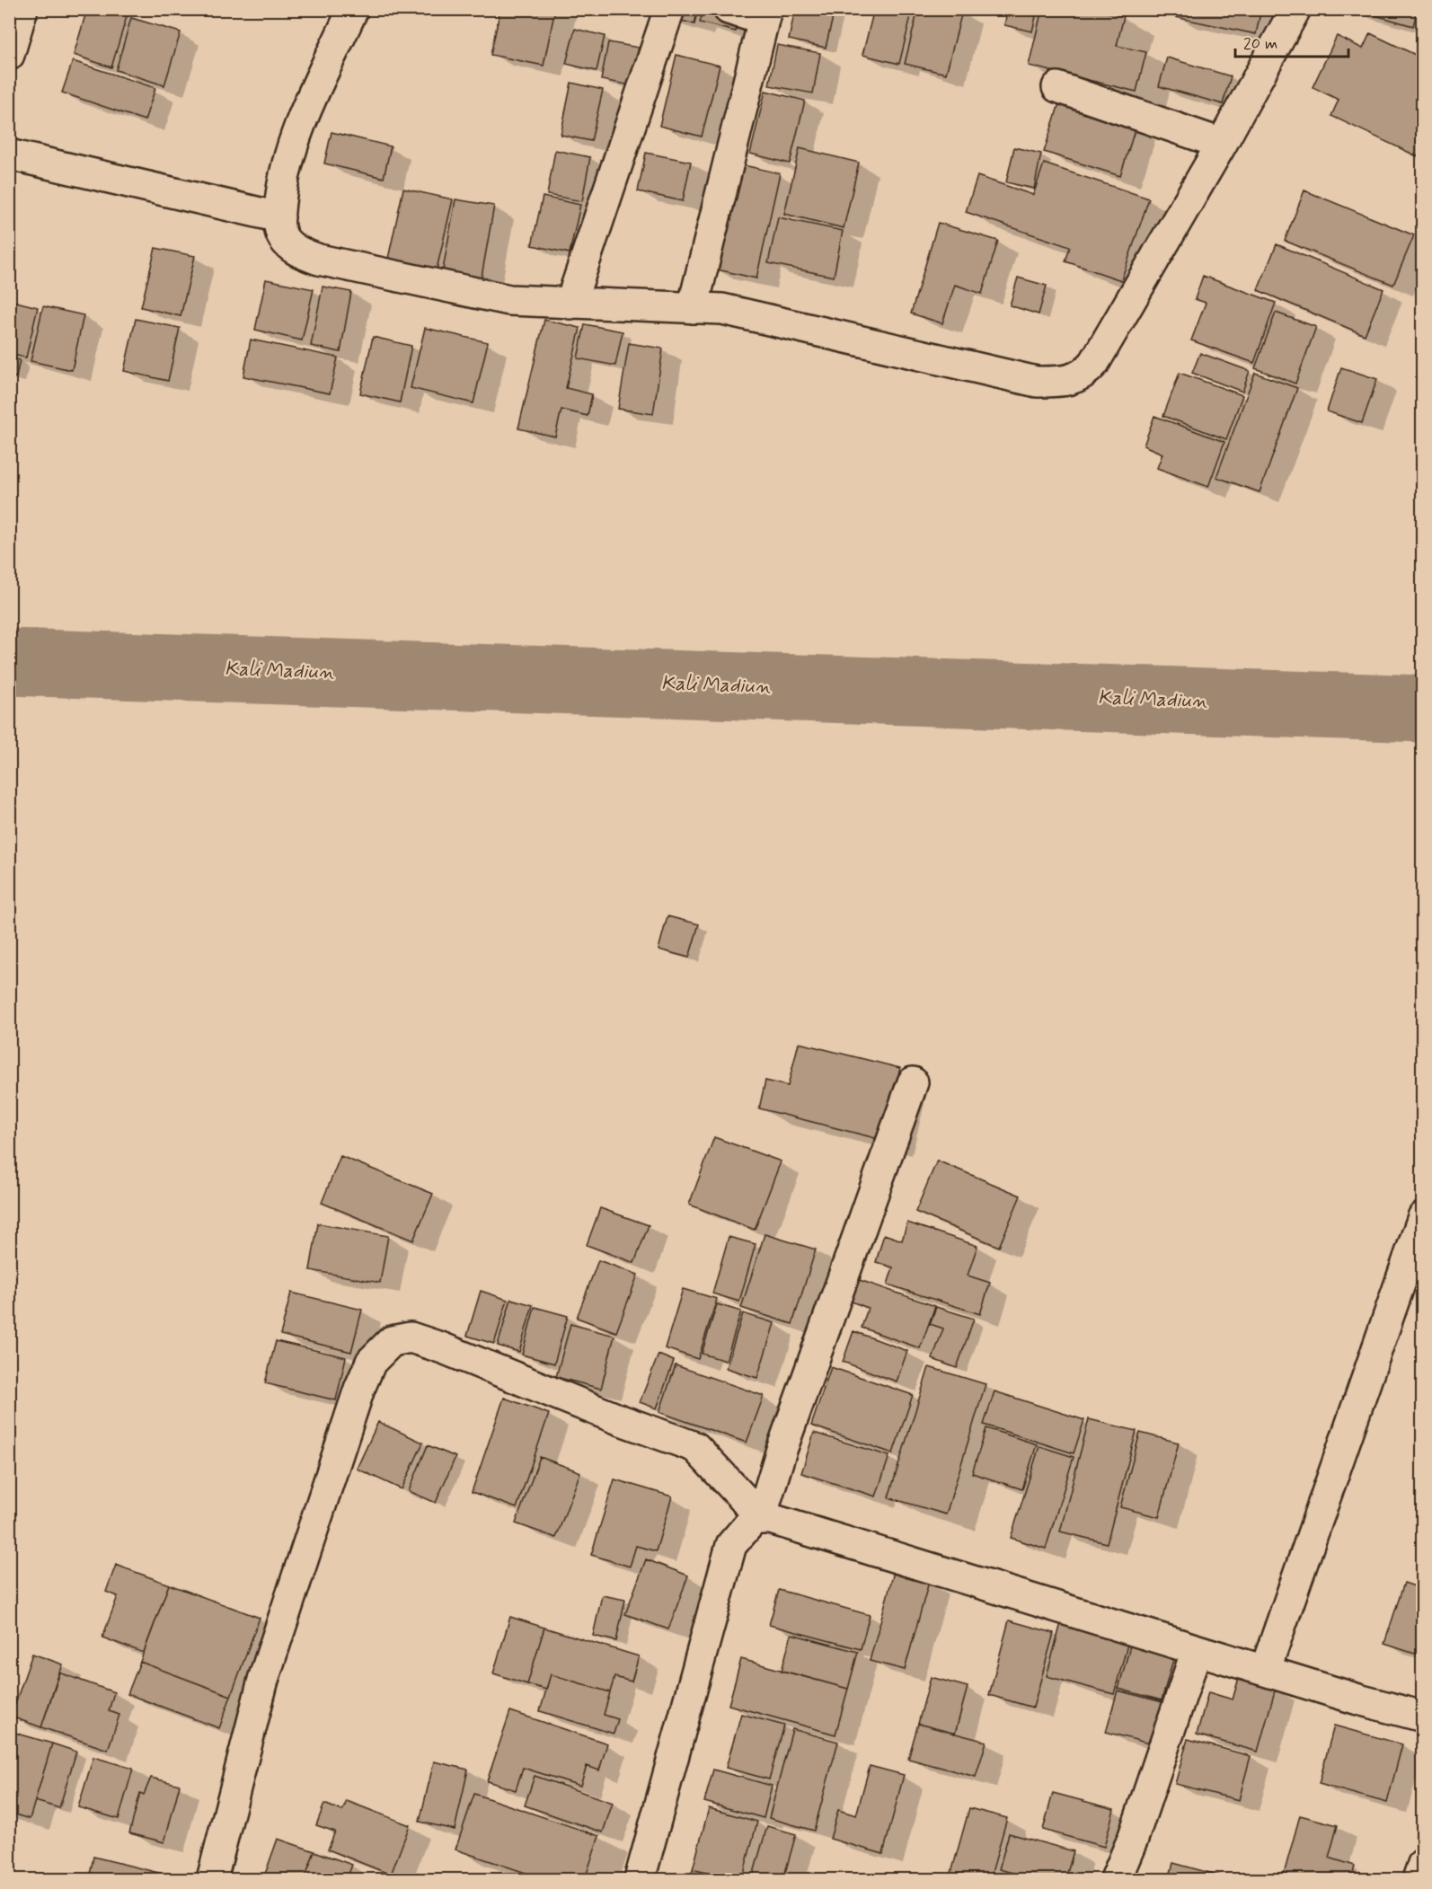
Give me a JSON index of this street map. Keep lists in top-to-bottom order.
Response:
{
  "water": ["Kali Madiun"],
  "scale_bar": "20 m"
}
